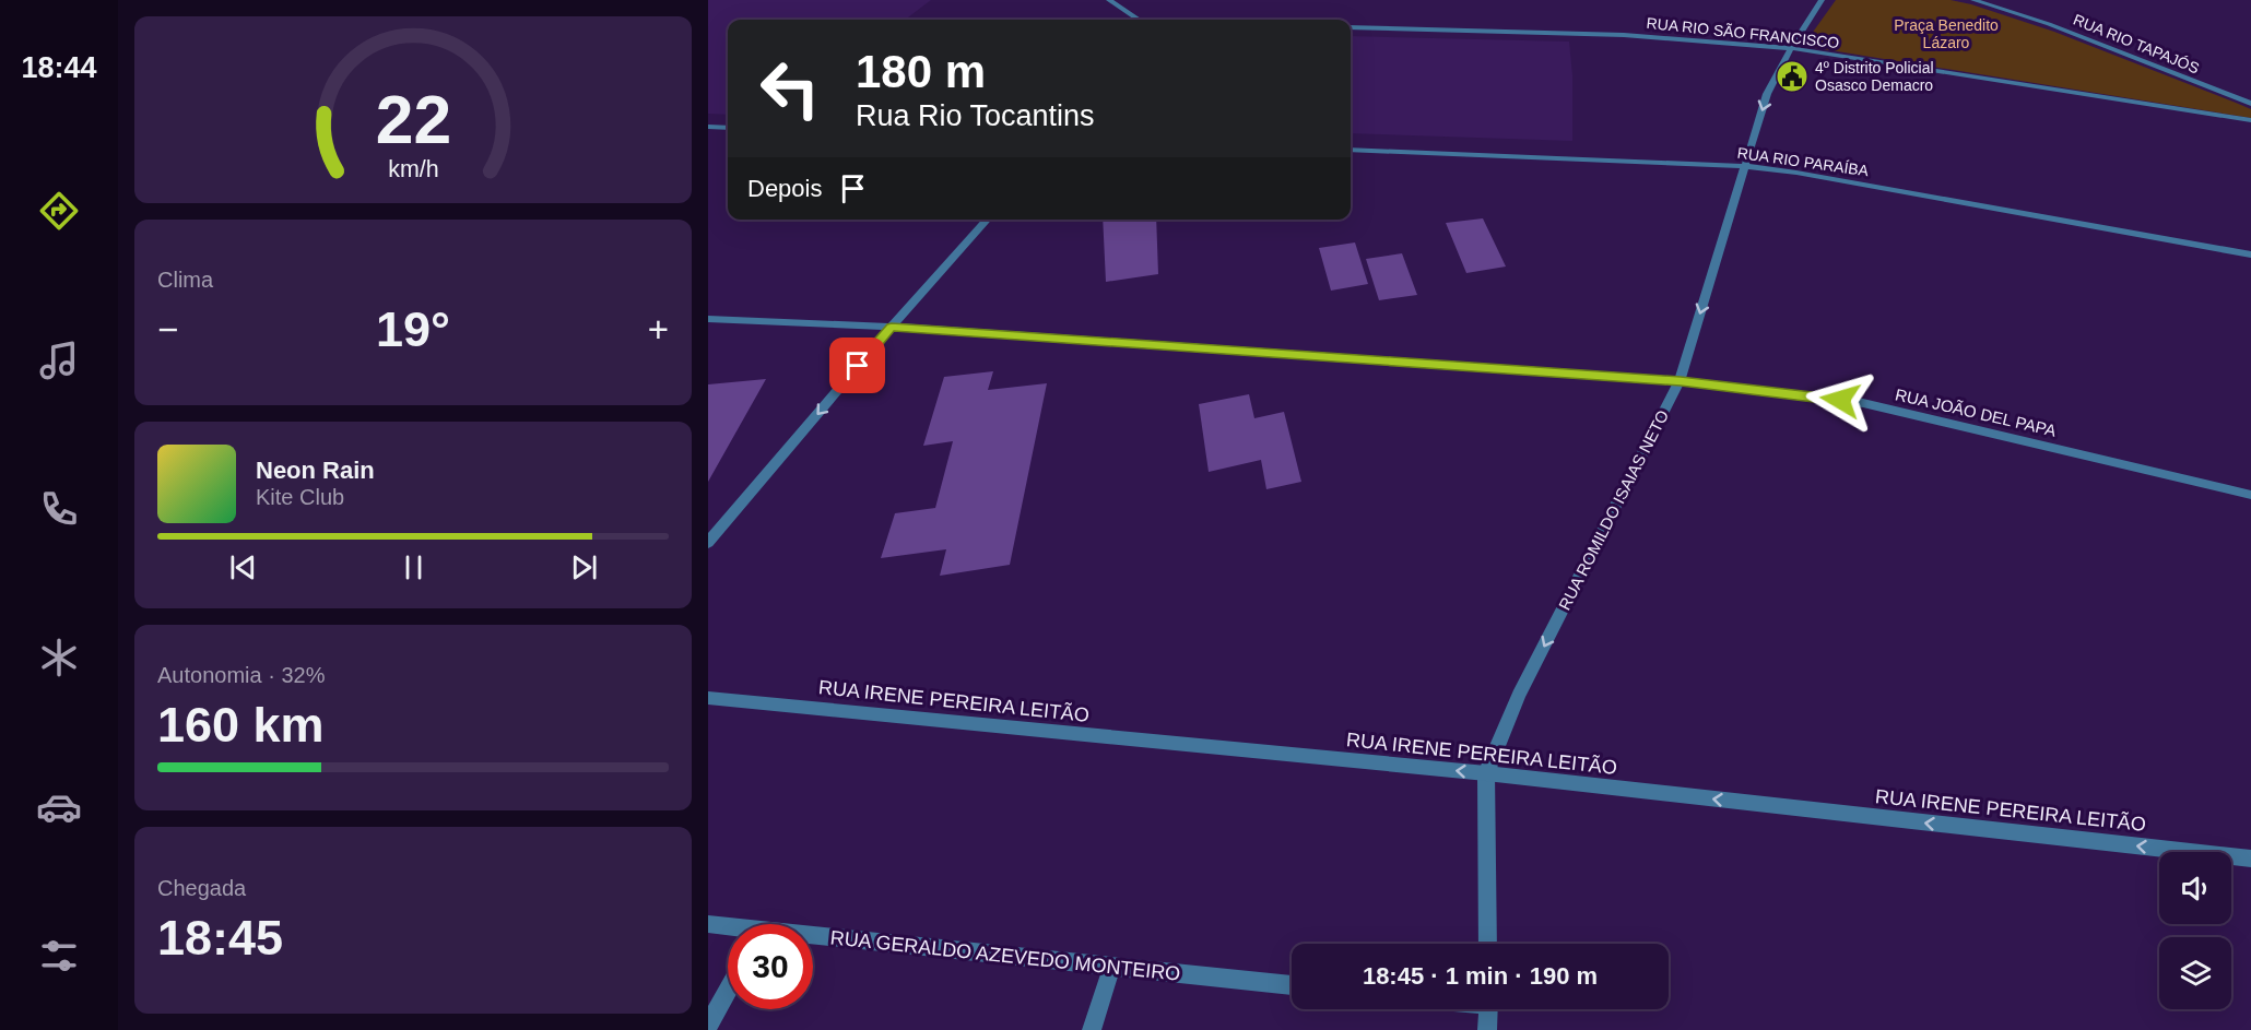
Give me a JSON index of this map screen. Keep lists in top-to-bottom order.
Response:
{
  "streets": {
    "street": [
      "RUA RIO SÃO FRANCISCO",
      "RUA RIO TAPAJÓS",
      "RUA RIO PARAÍBA",
      "RUA JOÃO DEL PAPA",
      "RUA ROMILDO ISAIAS NETO",
      "RUA IRENE PEREIRA LEITÃO",
      "RUA GERALDO AZEVEDO MONTEIRO"
    ]
  },
  "crossings": [
    ["RUA RIO SÃO FRANCISCO", "RUA ROMILDO ISAIAS NETO"],
    ["RUA RIO PARAÍBA", "RUA ROMILDO ISAIAS NETO"],
    ["RUA JOÃO DEL PAPA", "RUA ROMILDO ISAIAS NETO"],
    ["RUA ROMILDO ISAIAS NETO", "RUA IRENE PEREIRA LEITÃO"]
  ],
  "one_way": ["RUA ROMILDO ISAIAS NETO", "RUA IRENE PEREIRA LEITÃO"],
  "parks": ["Praça Benedito Lázaro"],
  "places": {
    "public building": ["4º Distrito Policial Osasco Demacro"]
  },
  "page": {
    "tabs": "18:44",
    "turn": ["180 m", "Rua Rio Tocantins"],
    "then": "Depois",
    "tile": [
      "Clima",
      ["Autonomia · 32%", "160 km"],
      ["Chegada", "18:45"]
    ],
    "heat": ["−", "19°", "+"],
    "song": ["Neon Rain", "Kite Club"],
    "limit": "30",
    "trip": "18:45 · 1 min · 190 m",
    "gauge": ["22", "km/h"]
  }
}
